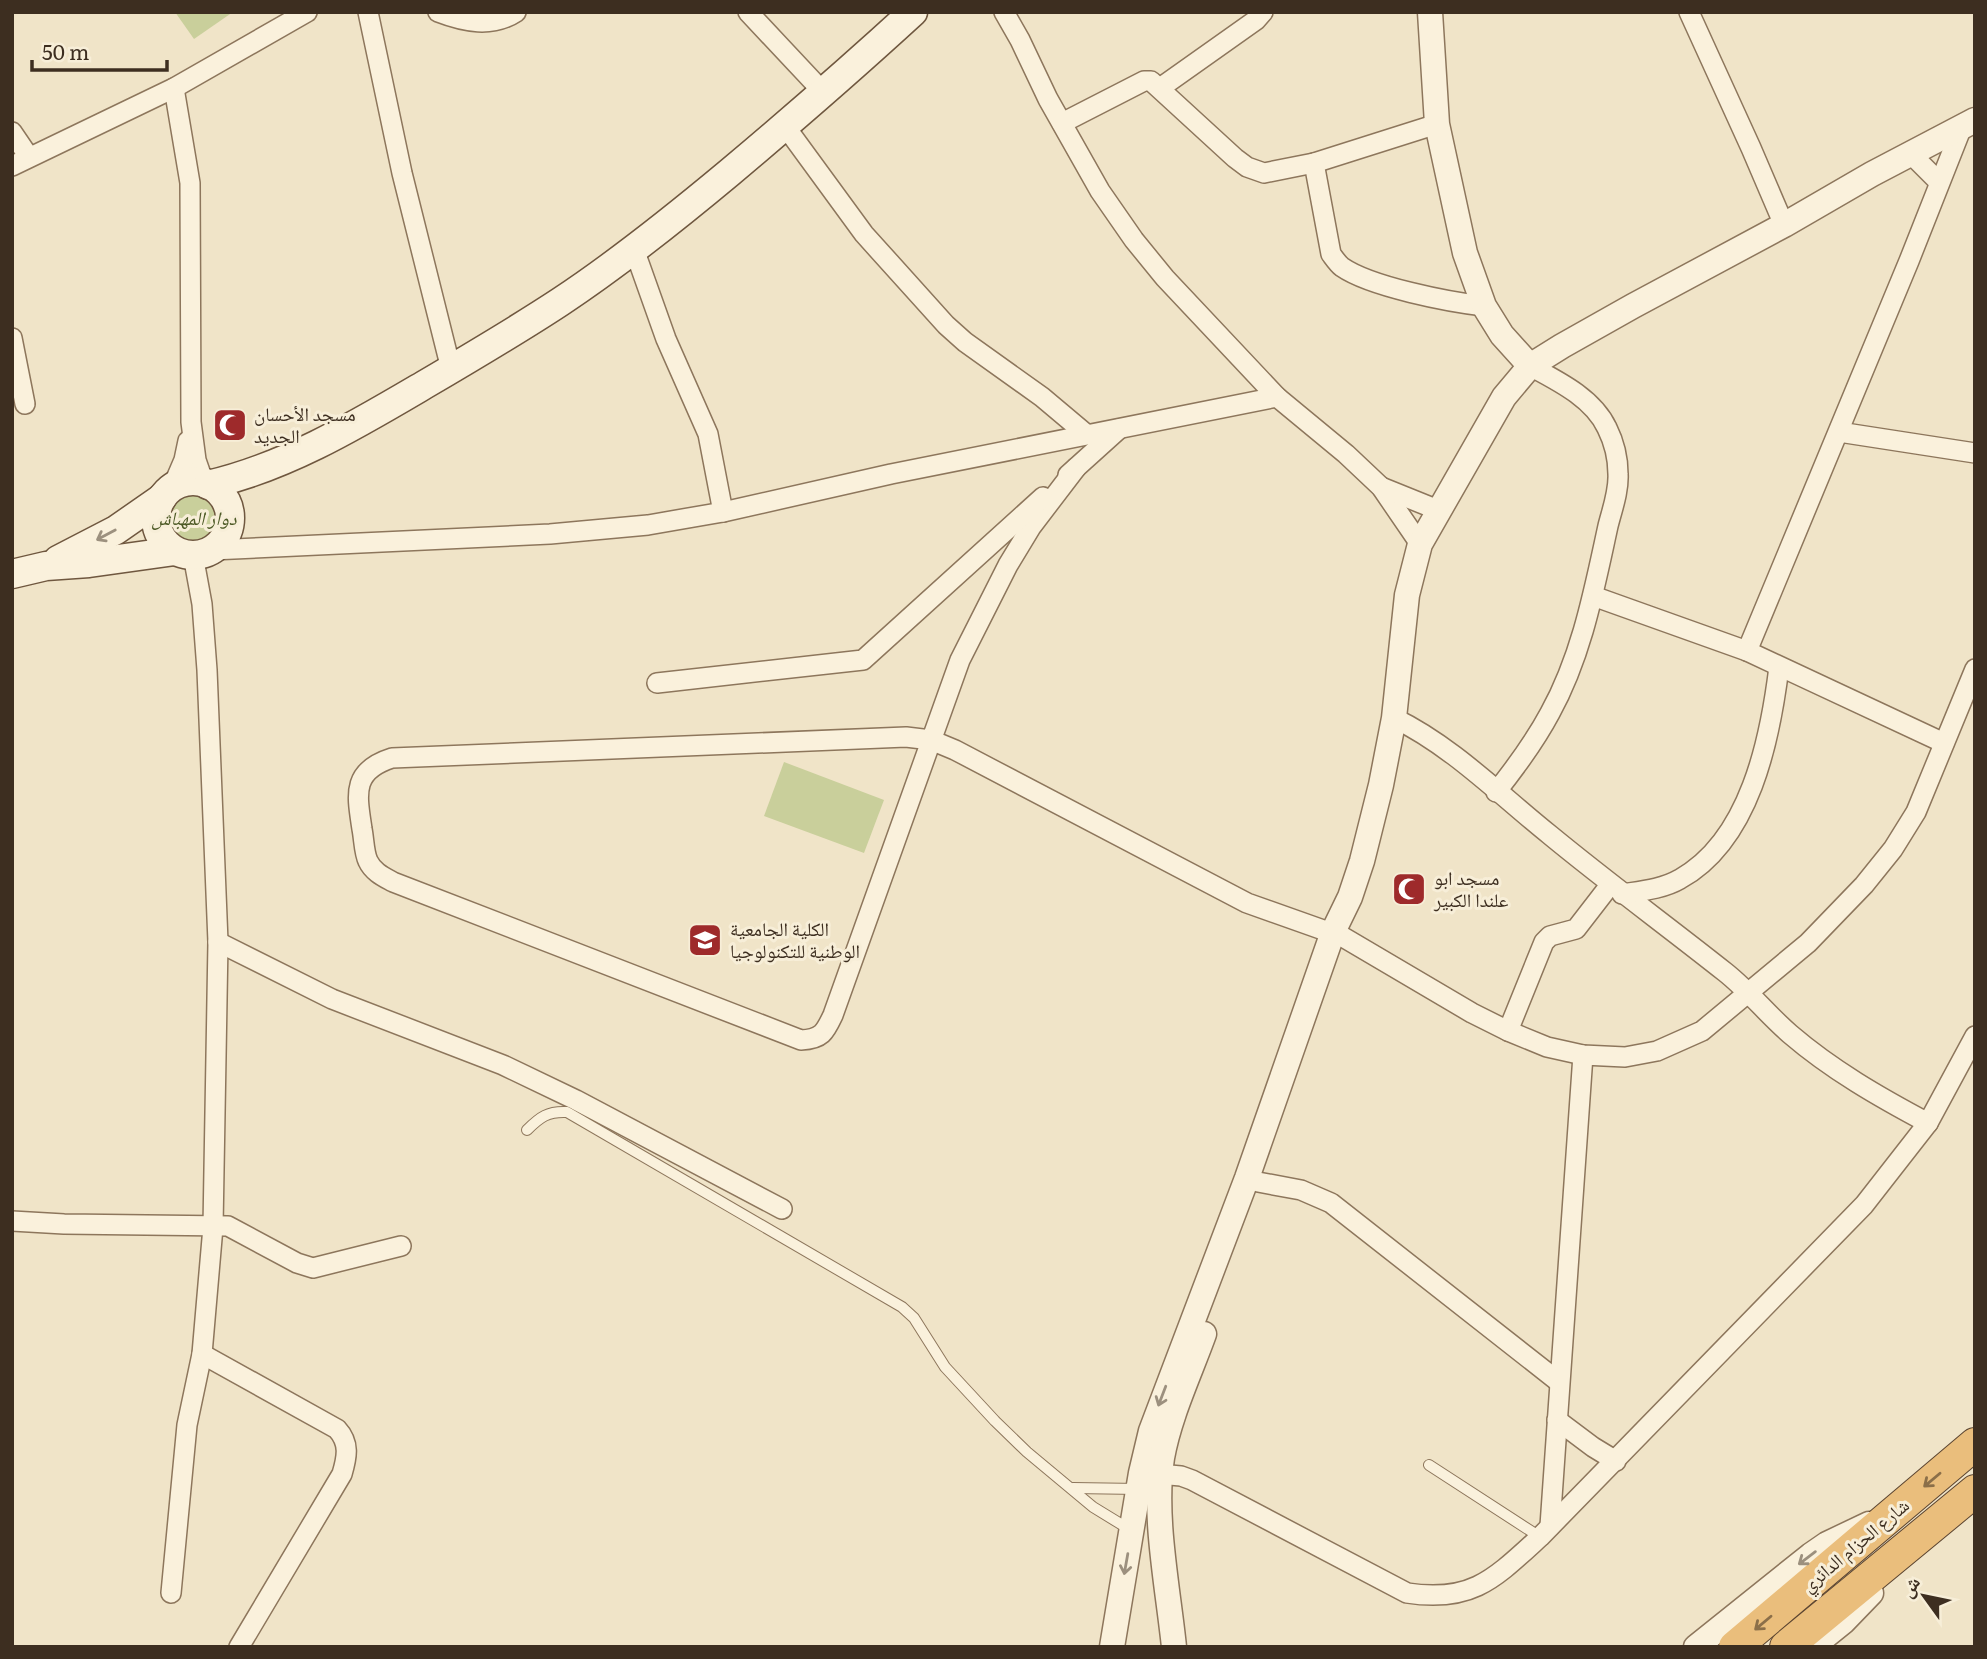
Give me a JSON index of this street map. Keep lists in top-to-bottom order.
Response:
{
  "streets": {
    "highway": ["شارع الحزام الدائري"]
  },
  "parks": ["دوار المهباش"],
  "places": {
    "mosque": ["مسجد الأحسان الجديد", "مسجد ابو علندا الكبير"],
    "school or university": ["الكلية الجامعية الوطنية للتكنولوجيا"]
  },
  "scale_bar": "50 m",
  "north": "top left"
}
